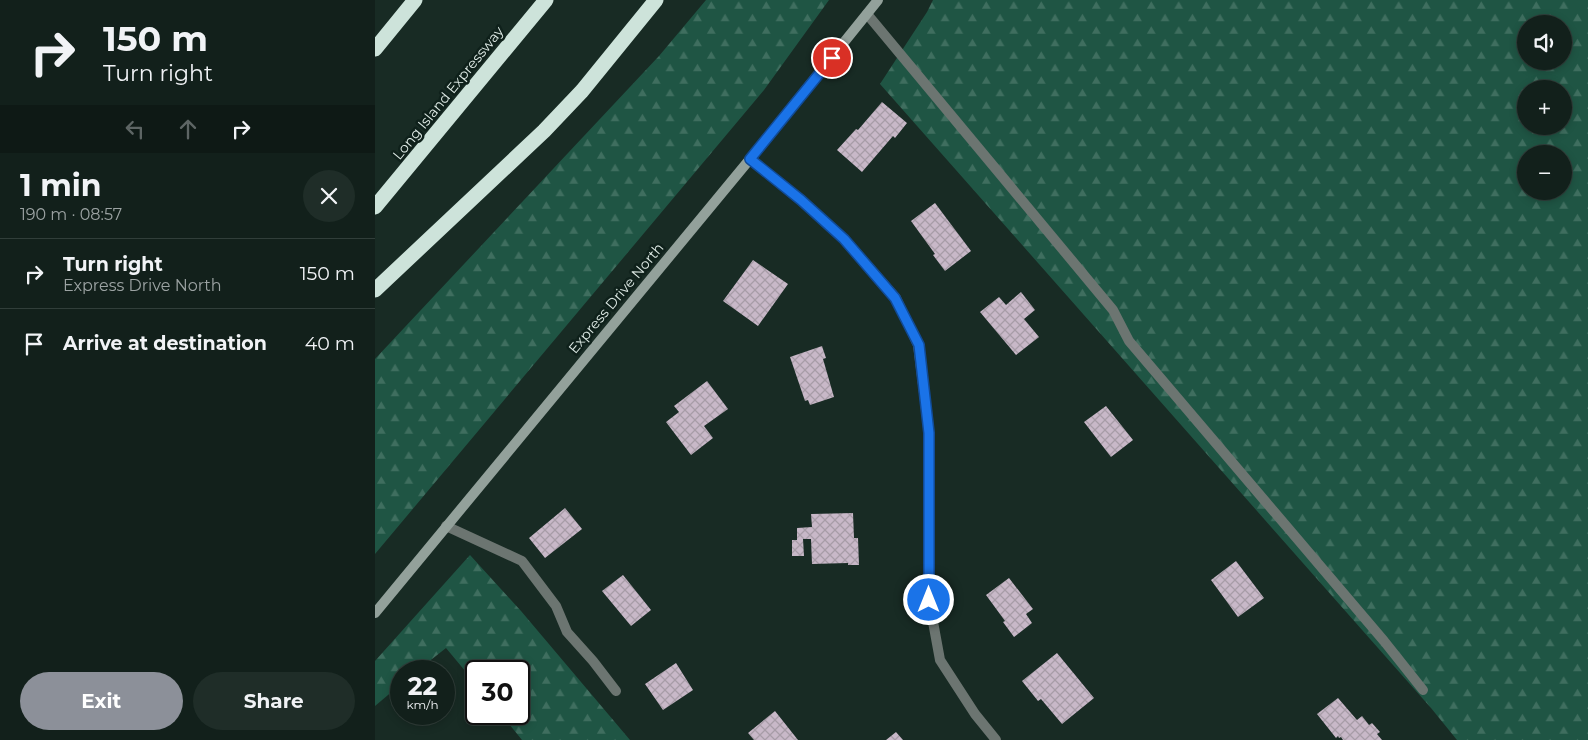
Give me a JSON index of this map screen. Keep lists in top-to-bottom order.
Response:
{
  "streets": {
    "highway": ["Long Island Expressway"],
    "main road": ["Express Drive North"]
  },
  "page": {
    "turn": ["150 m", "Turn right"],
    "map_buttons": ["+", "−"],
    "heading": ["1 min", "190 m · 08:57"],
    "list": [
      {
        "name": "Turn right",
        "note": "Express Drive North",
        "value": "150 m"
      },
      {
        "name": "Arrive at destination",
        "value": "40 m"
      }
    ],
    "speed": "22 km/h",
    "limit": "30",
    "buttons": ["Exit", "Share"]
  }
}
